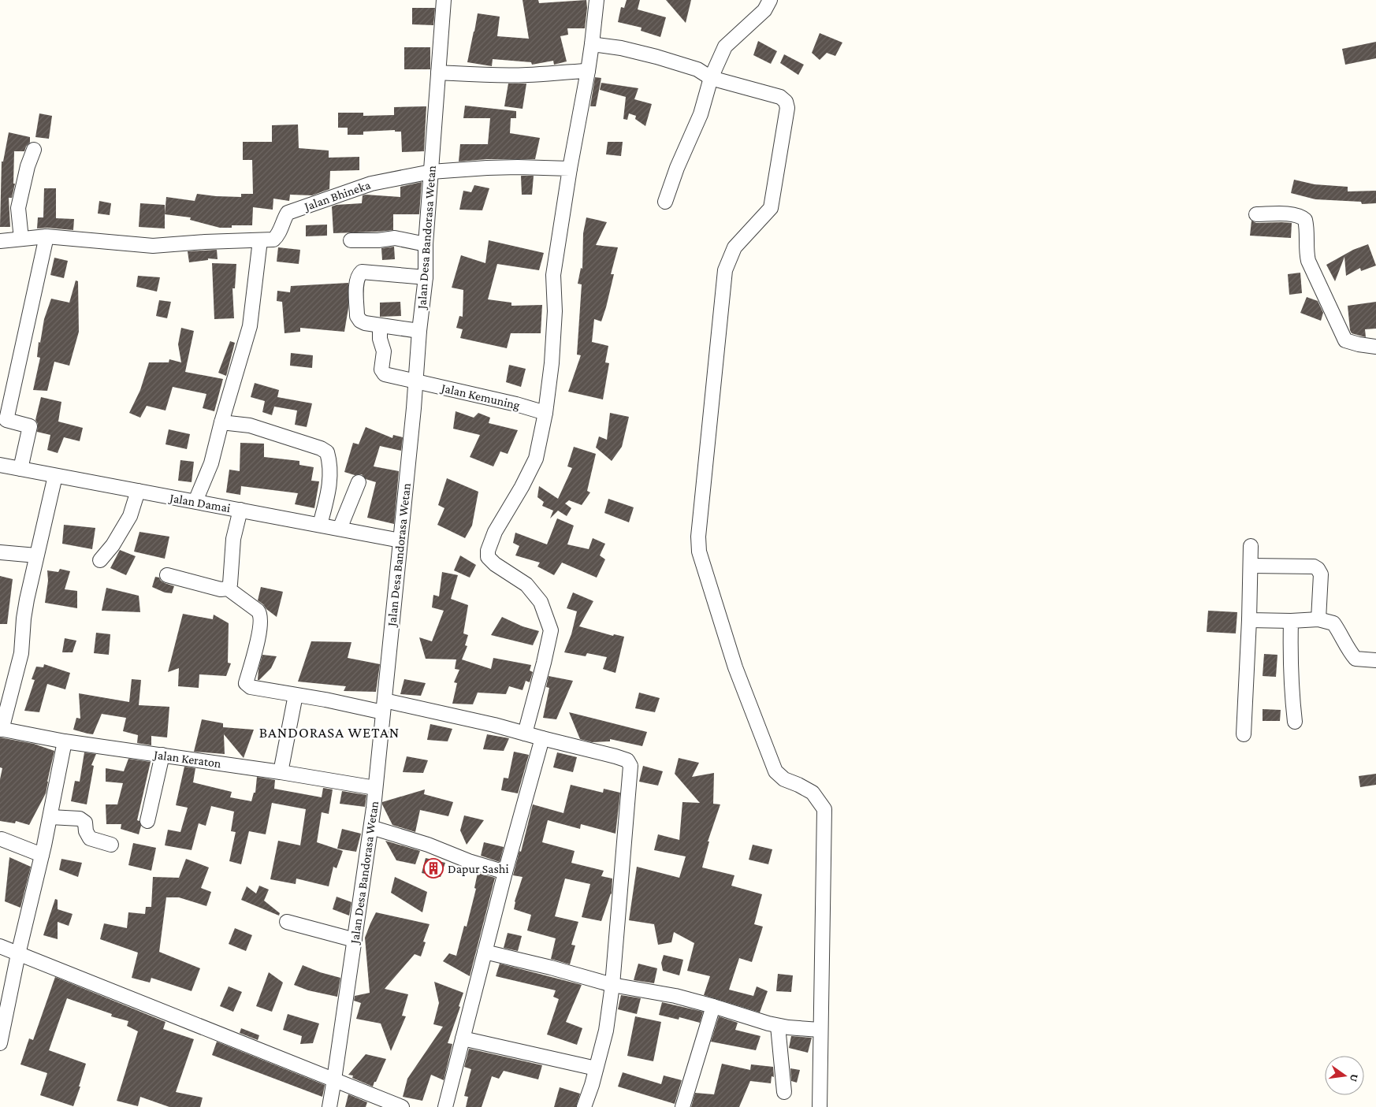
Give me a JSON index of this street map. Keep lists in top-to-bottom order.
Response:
{
  "streets": {
    "street": [
      "Jalan Bhineka",
      "Jalan Desa Bandorasa Wetan",
      "Jalan Kemuning",
      "Jalan Damai",
      "Jalan Keraton"
    ]
  },
  "crossings": [
    ["Jalan Bhineka", "Jalan Desa Bandorasa Wetan"],
    ["Jalan Desa Bandorasa Wetan", "Jalan Kemuning"],
    ["Jalan Desa Bandorasa Wetan", "Jalan Damai"],
    ["Jalan Desa Bandorasa Wetan", "Jalan Keraton"]
  ],
  "districts": ["BANDORASA WETAN"],
  "places": {
    "building": ["Dapur Sashi"]
  },
  "north": "right"
}
